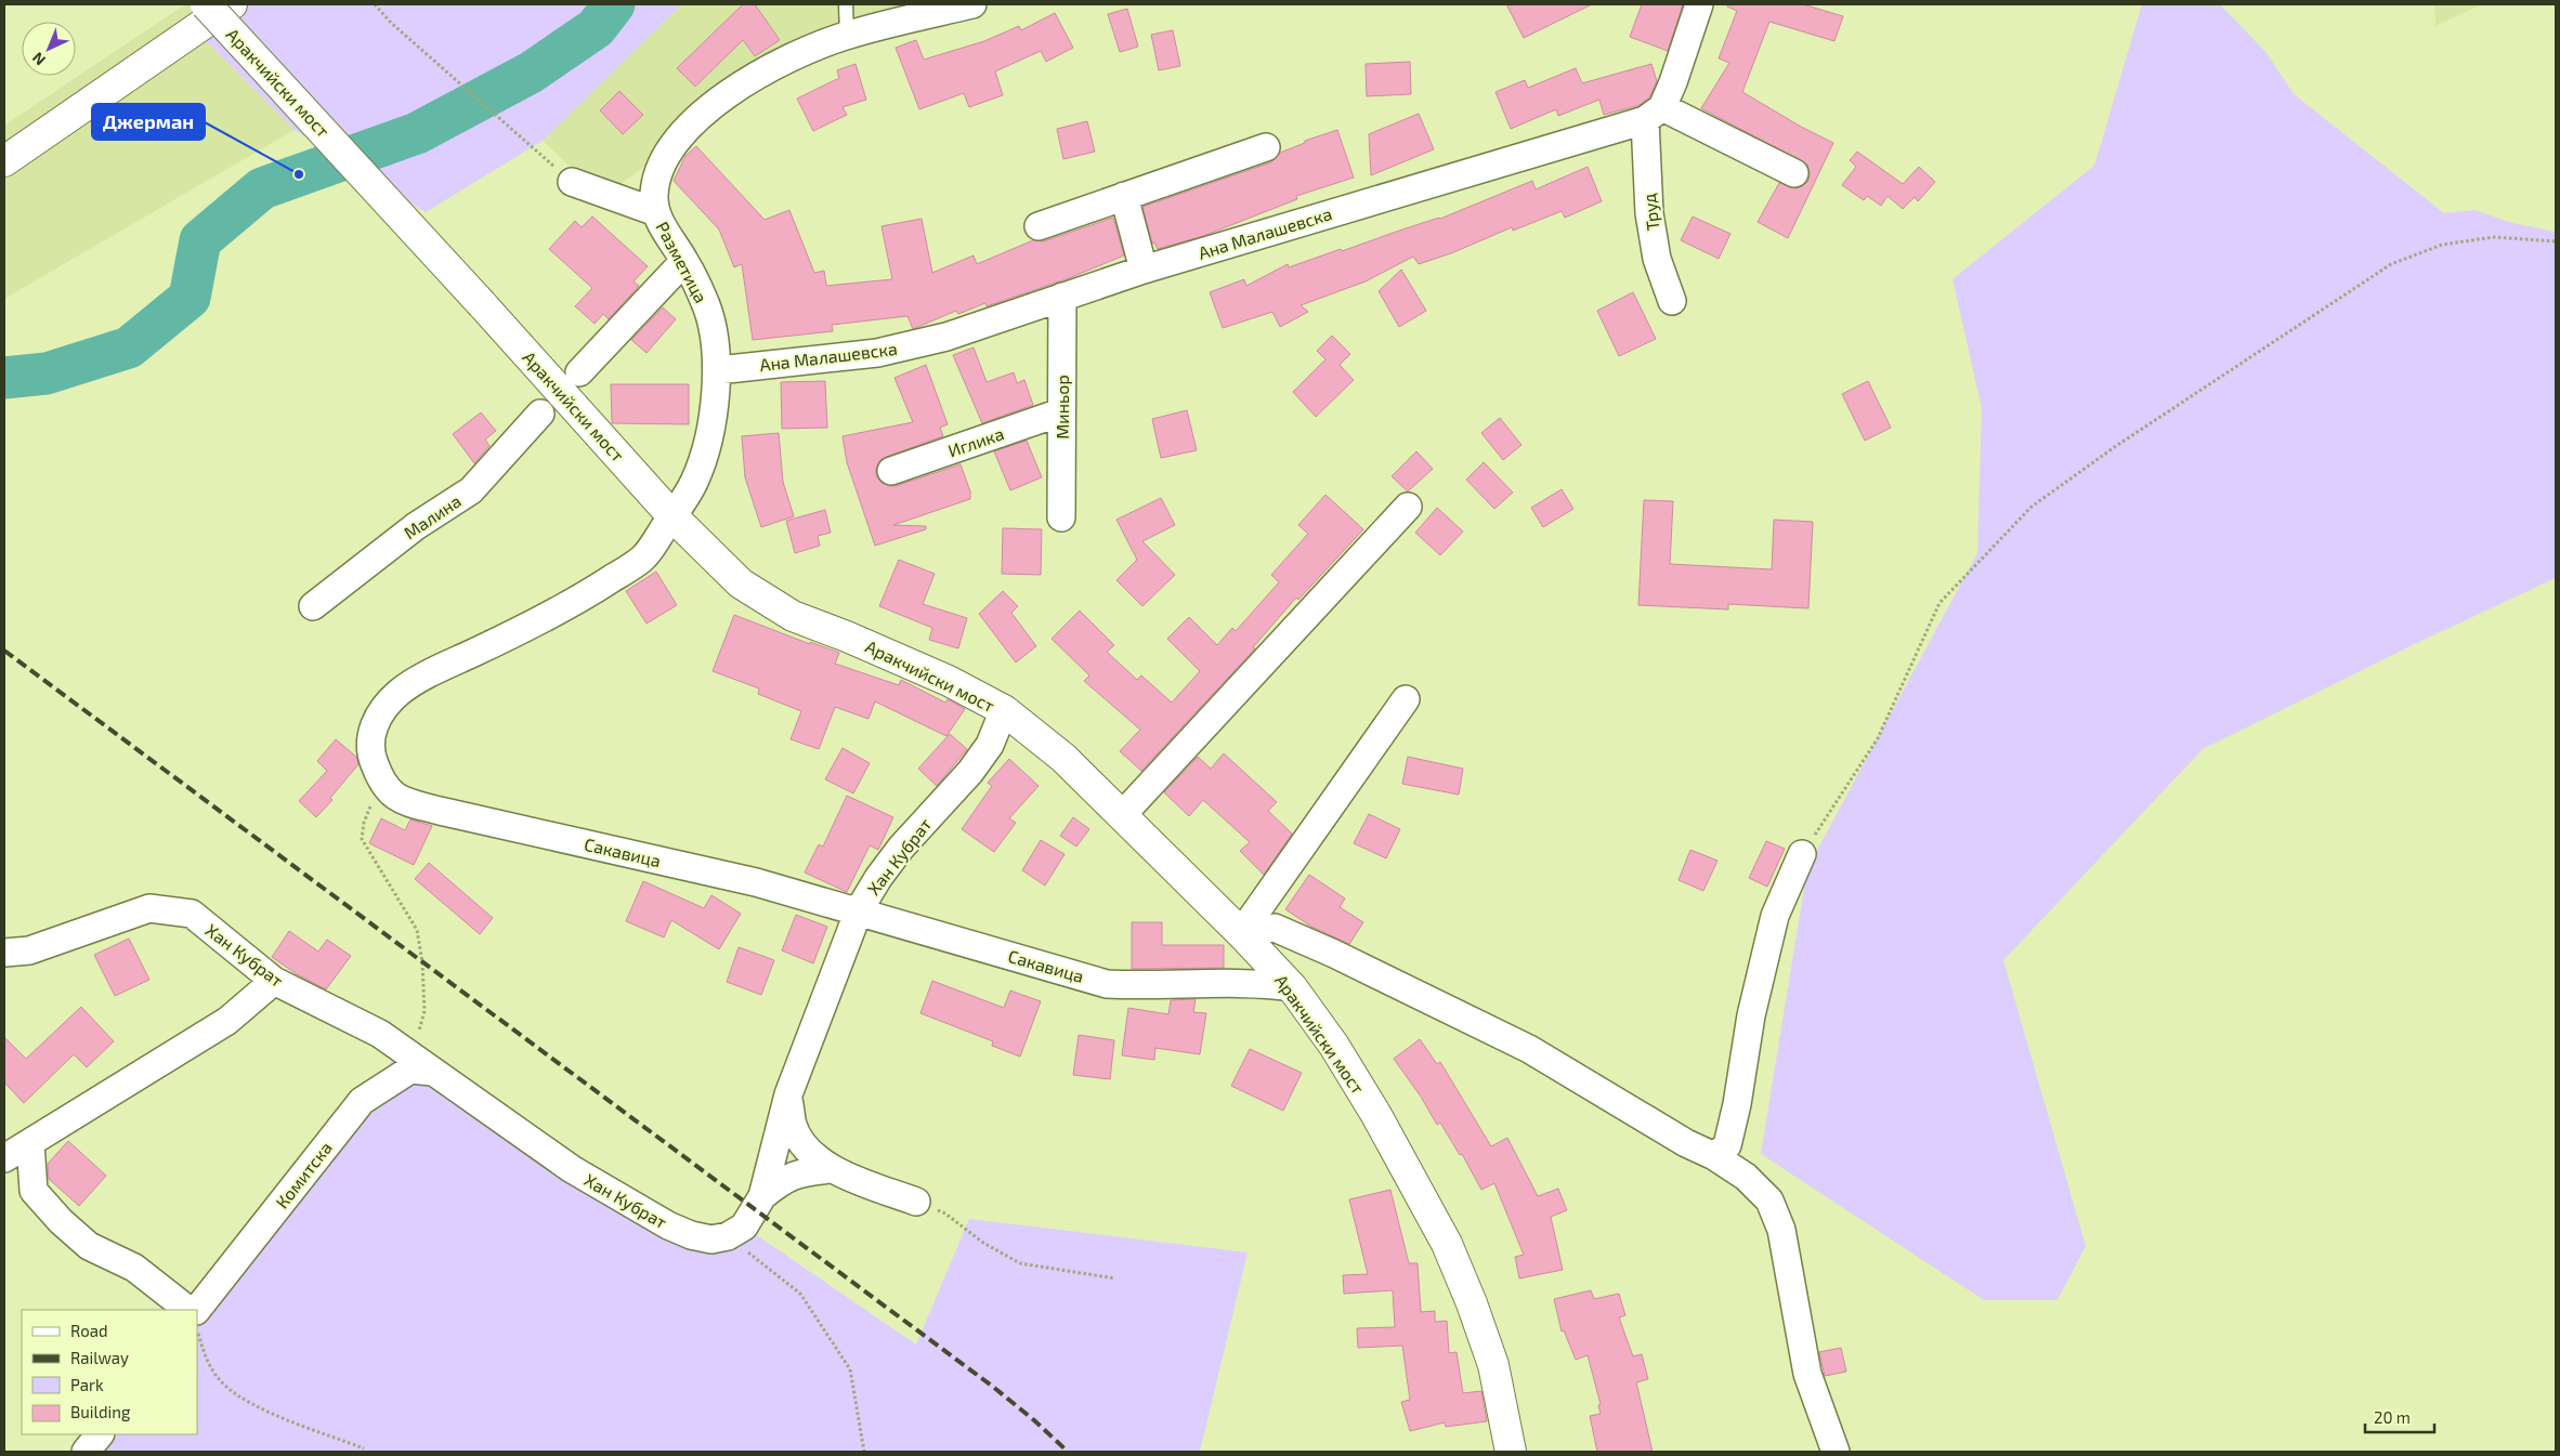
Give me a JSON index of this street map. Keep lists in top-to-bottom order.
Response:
{
  "streets": {
    "main road": ["Аракчийски мост"],
    "street": [
      "Труд",
      "Ана Малашевска",
      "Разметица",
      "Миньор",
      "Иглика",
      "Малина",
      "Сакавица",
      "Хан Кубрат",
      "Комитска"
    ]
  },
  "crossings": [
    ["Аракчийски мост", "Разметица"],
    ["Аракчийски мост", "Сакавица"],
    ["Аракчийски мост", "Хан Кубрат"],
    ["Труд", "Ана Малашевска"],
    ["Ана Малашевска", "Разметица"],
    ["Ана Малашевска", "Миньор"],
    ["Разметица", "Сакавица"],
    ["Миньор", "Иглика"],
    ["Сакавица", "Хан Кубрат"],
    ["Хан Кубрат", "Комитска"]
  ],
  "places": ["Джерман"],
  "legend": [
    "Road",
    "Railway",
    "Park",
    "Building"
  ],
  "scale_bar": "20 m",
  "north": "bottom left"
}
